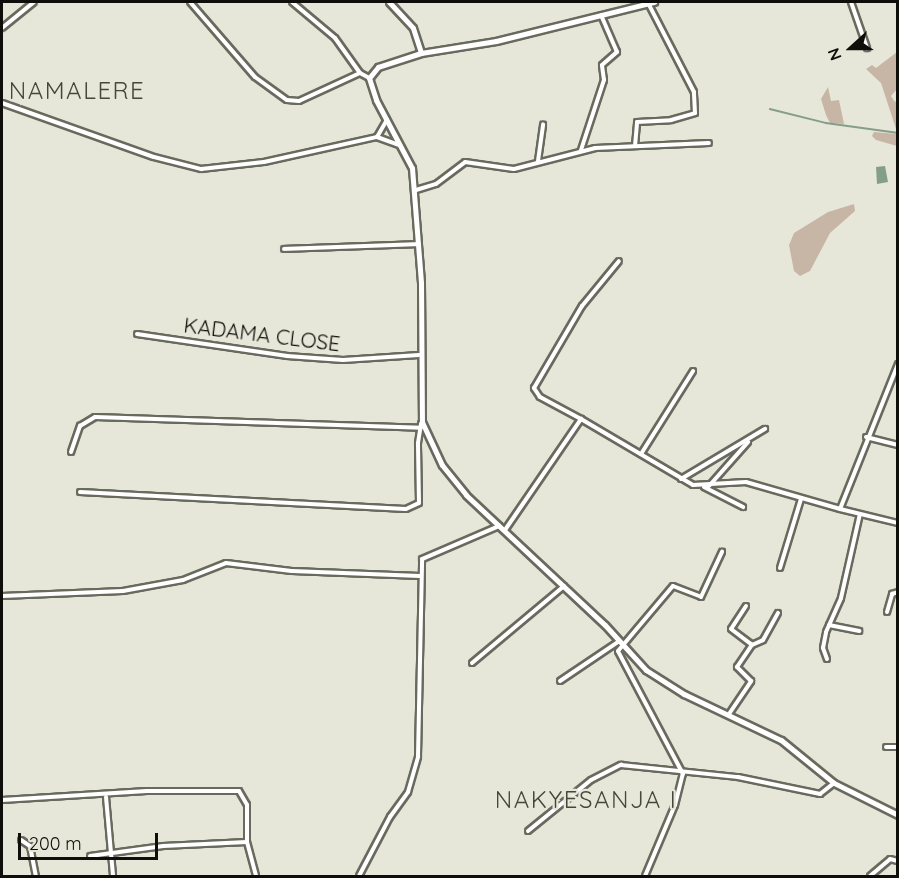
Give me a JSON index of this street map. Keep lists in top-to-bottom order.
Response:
{
  "streets": {
    "street": ["KADAMA CLOSE"]
  },
  "districts": ["NAMALERE", "NAKYESANJA I"],
  "scale_bar": "200 m",
  "north": "left"
}
